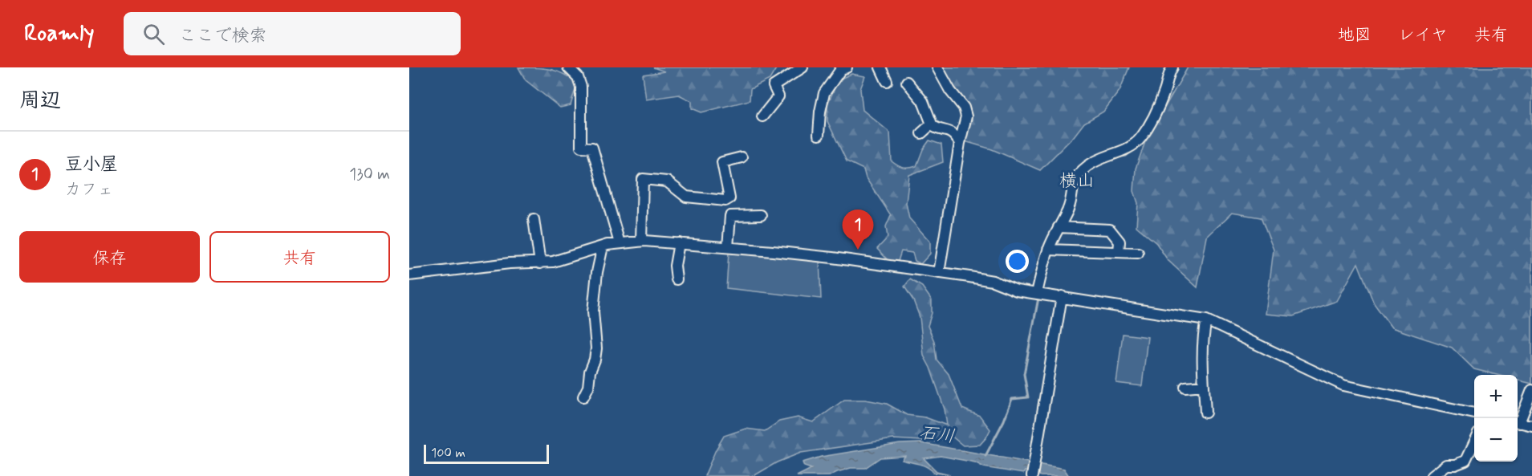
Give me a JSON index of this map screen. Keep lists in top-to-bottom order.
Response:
{
  "districts": ["横山"],
  "water": ["石川"],
  "scale_bar": "100 m",
  "page": {
    "header": "Roamly",
    "search": "ここで検索",
    "nav": ["地図", "レイヤ", "共有"],
    "heading": "周辺",
    "list": [
      {
        "mark": "1",
        "name": "豆小屋",
        "note": "カフェ",
        "value": "130 m"
      }
    ],
    "pins": "1",
    "buttons": ["保存", "共有"],
    "map_buttons": ["+", "−"],
    "scale": "100 m"
  }
}
